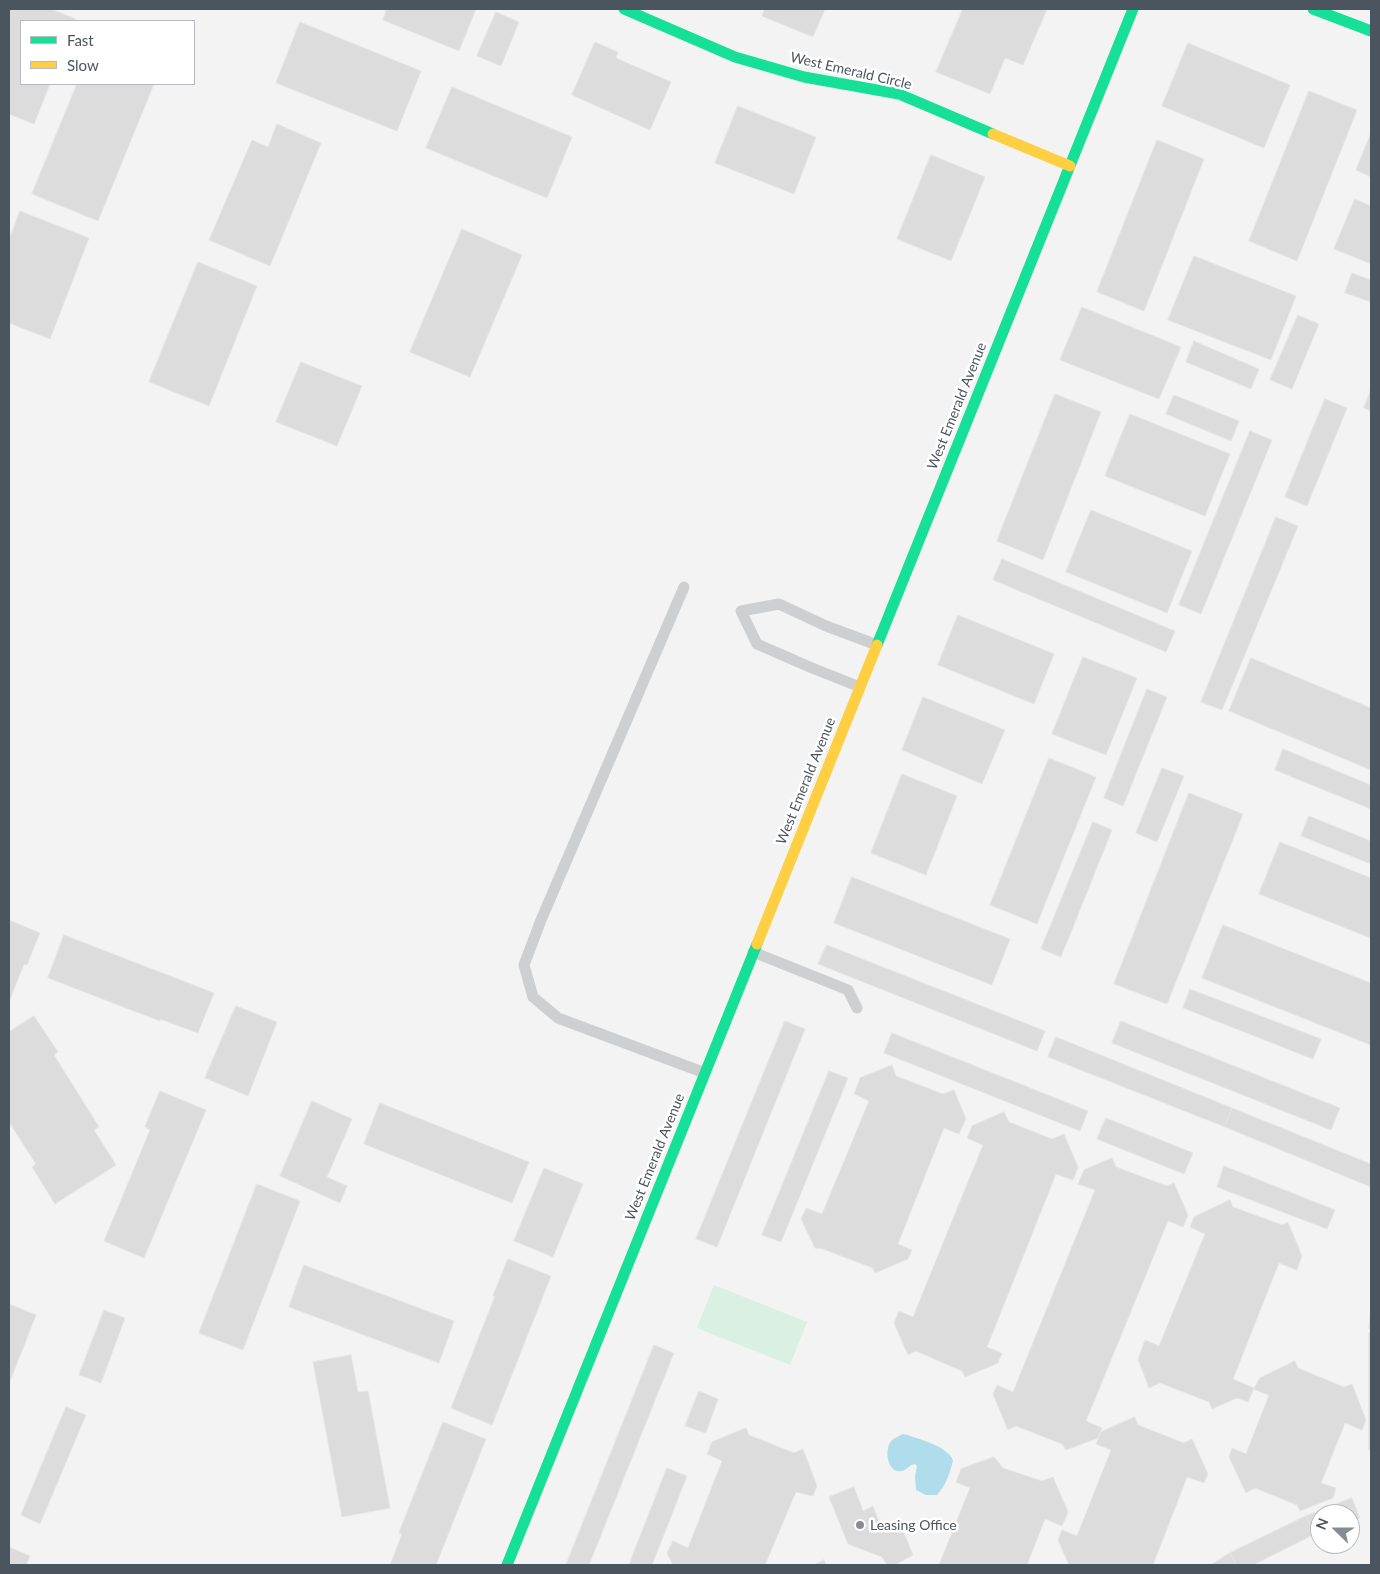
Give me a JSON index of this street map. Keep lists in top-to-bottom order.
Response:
{
  "streets": {
    "street": ["West Emerald Circle", "West Emerald Avenue"]
  },
  "crossings": [
    ["West Emerald Circle", "West Emerald Avenue"]
  ],
  "places": ["Leasing Office"],
  "legend": ["Fast", "Slow"],
  "north": "left"
}
